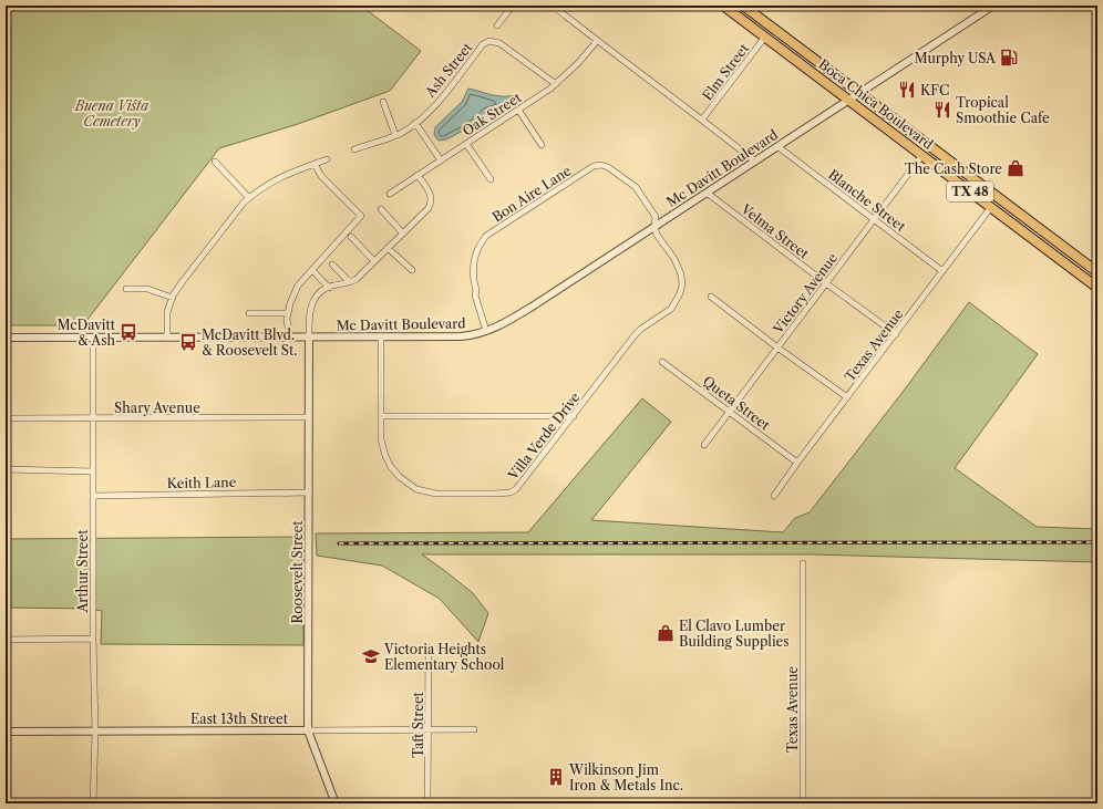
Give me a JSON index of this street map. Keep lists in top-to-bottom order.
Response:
{
  "streets": {
    "main road": ["Boca Chica Boulevard", "TX 48"],
    "street": [
      "Ash Street",
      "Elm Street",
      "Oak Street",
      "Mc Davitt Boulevard",
      "Bon Aire Lane",
      "Blanche Street",
      "Velma Street",
      "Victory Avenue",
      "Texas Avenue",
      "Queta Street",
      "Shary Avenue",
      "Villa Verde Drive",
      "Keith Lane",
      "Arthur Street",
      "Roosevelt Street",
      "East 13th Street",
      "Taft Street"
    ]
  },
  "crossings": [
    ["Ash Street", "Oak Street"],
    ["Elm Street", "Boca Chica Boulevard"],
    ["Boca Chica Boulevard", "Mc Davitt Boulevard"],
    ["Boca Chica Boulevard", "Victory Avenue"],
    ["Boca Chica Boulevard", "Texas Avenue"],
    ["Mc Davitt Boulevard", "Bon Aire Lane"],
    ["Mc Davitt Boulevard", "Blanche Street"],
    ["Mc Davitt Boulevard", "Velma Street"],
    ["Mc Davitt Boulevard", "Villa Verde Drive"],
    ["Mc Davitt Boulevard", "Arthur Street"],
    ["Mc Davitt Boulevard", "Roosevelt Street"],
    ["Bon Aire Lane", "Villa Verde Drive"],
    ["Blanche Street", "Victory Avenue"],
    ["Blanche Street", "Texas Avenue"],
    ["Velma Street", "Victory Avenue"],
    ["Velma Street", "Texas Avenue"],
    ["Victory Avenue", "Queta Street"],
    ["Texas Avenue", "Queta Street"],
    ["Shary Avenue", "Arthur Street"],
    ["Shary Avenue", "Roosevelt Street"],
    ["Keith Lane", "Arthur Street"],
    ["Keith Lane", "Roosevelt Street"],
    ["Arthur Street", "East 13th Street"],
    ["Roosevelt Street", "East 13th Street"],
    ["East 13th Street", "Taft Street"]
  ],
  "parks": ["Buena Vista Cemetery"],
  "places": {
    "fuel station": ["Murphy USA"],
    "restaurant": ["KFC", "Tropical Smoothie Cafe"],
    "shop": ["The Cash Store", "El Clavo Lumber Building Supplies"],
    "bus stop": ["McDavitt & Ash", "McDavitt Blvd. & Roosevelt St."],
    "school or university": ["Victoria Heights Elementary School"],
    "building": ["Wilkinson Jim Iron & Metals Inc."]
  }
}
